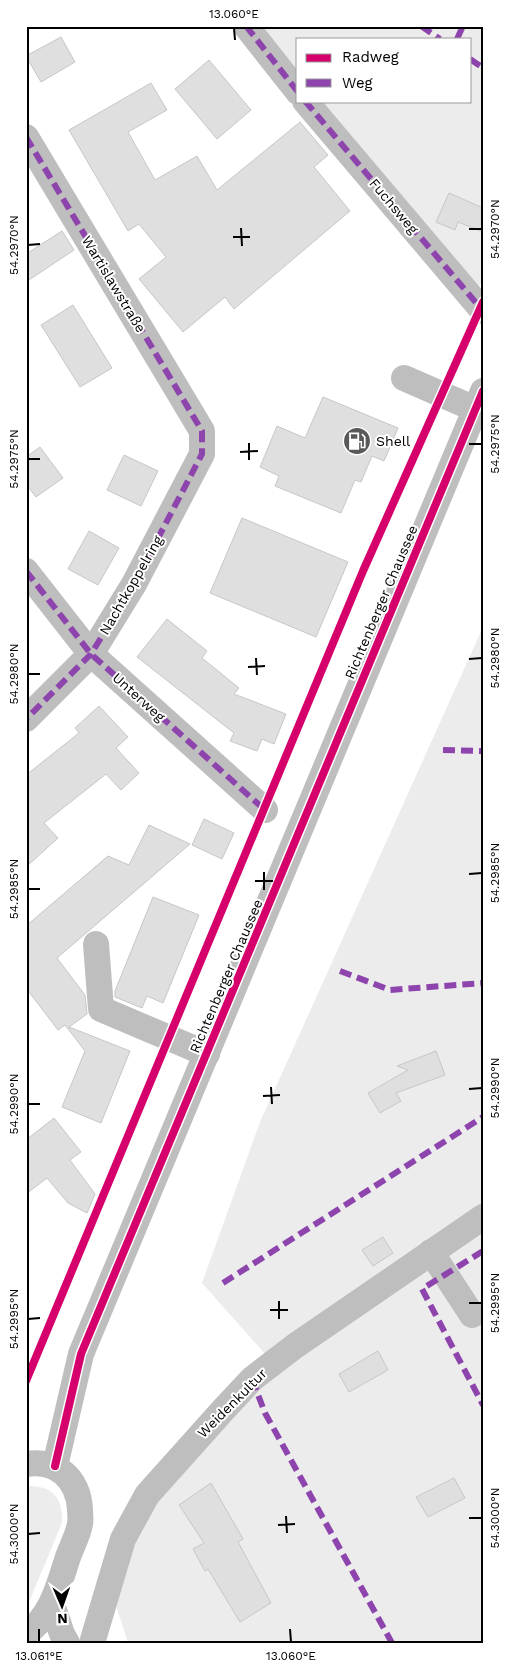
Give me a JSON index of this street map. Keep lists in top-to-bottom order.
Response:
{
  "streets": {
    "street": [
      "Fuchsweg",
      "Wartislawstraße",
      "Nachtkoppelring",
      "Richtenberger Chaussee",
      "Unterweg",
      "Weidenkultur"
    ]
  },
  "crossings": [
    ["Wartislawstraße", "Nachtkoppelring"],
    ["Nachtkoppelring", "Unterweg"]
  ],
  "places": {
    "fuel station": ["Shell"]
  },
  "legend": ["Radweg", "Weg"],
  "north": "bottom",
  "coordinates": [
    "13.060°E",
    "54.2970°N",
    "54.2975°N",
    "54.2980°N",
    "54.2985°N",
    "54.2990°N",
    "54.2995°N",
    "54.3000°N",
    "13.061°E"
  ]
}
